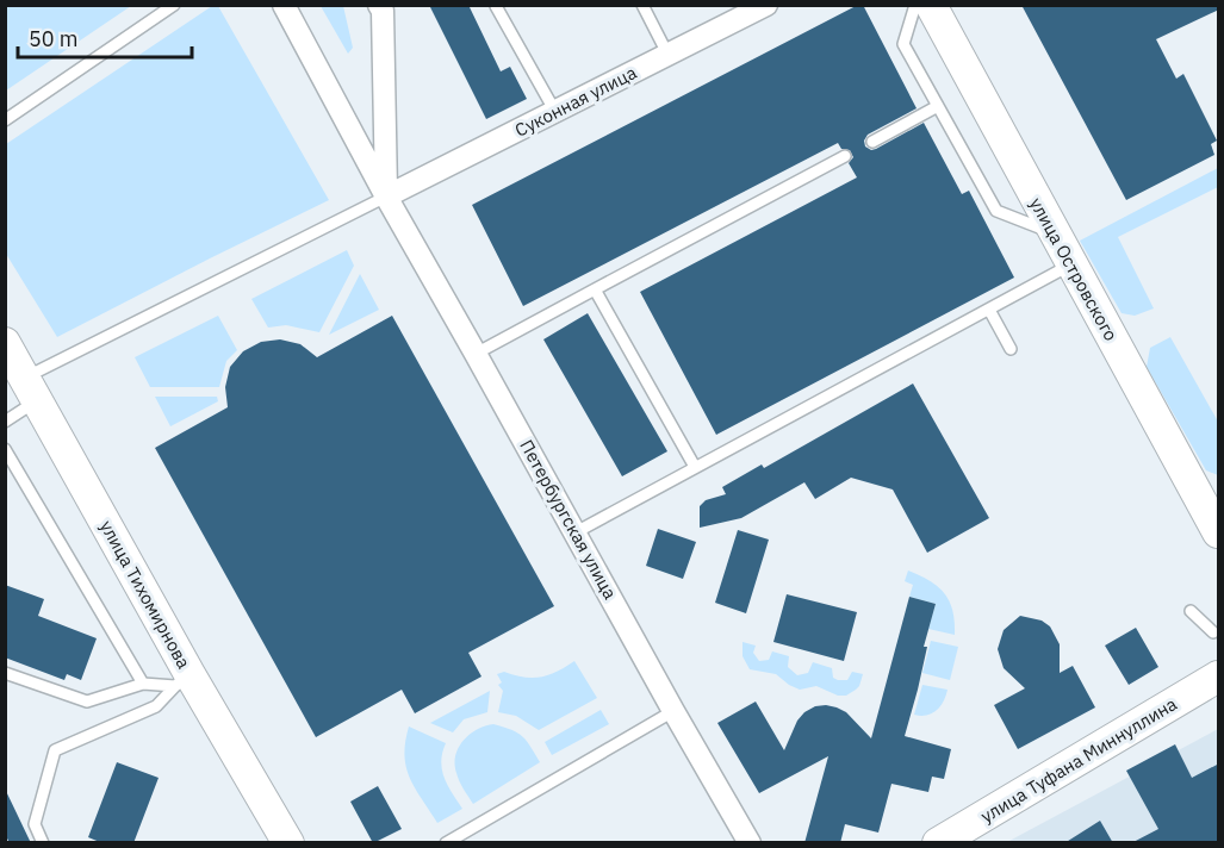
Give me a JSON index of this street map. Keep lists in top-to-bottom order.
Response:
{
  "streets": {
    "street": [
      "Суконная улица",
      "улица Островского",
      "Петербургская улица",
      "улица Тихомирнова",
      "улица Туфана Миннуллина"
    ]
  },
  "crossings": [
    ["Суконная улица", "Петербургская улица"]
  ],
  "scale_bar": "50 m"
}
